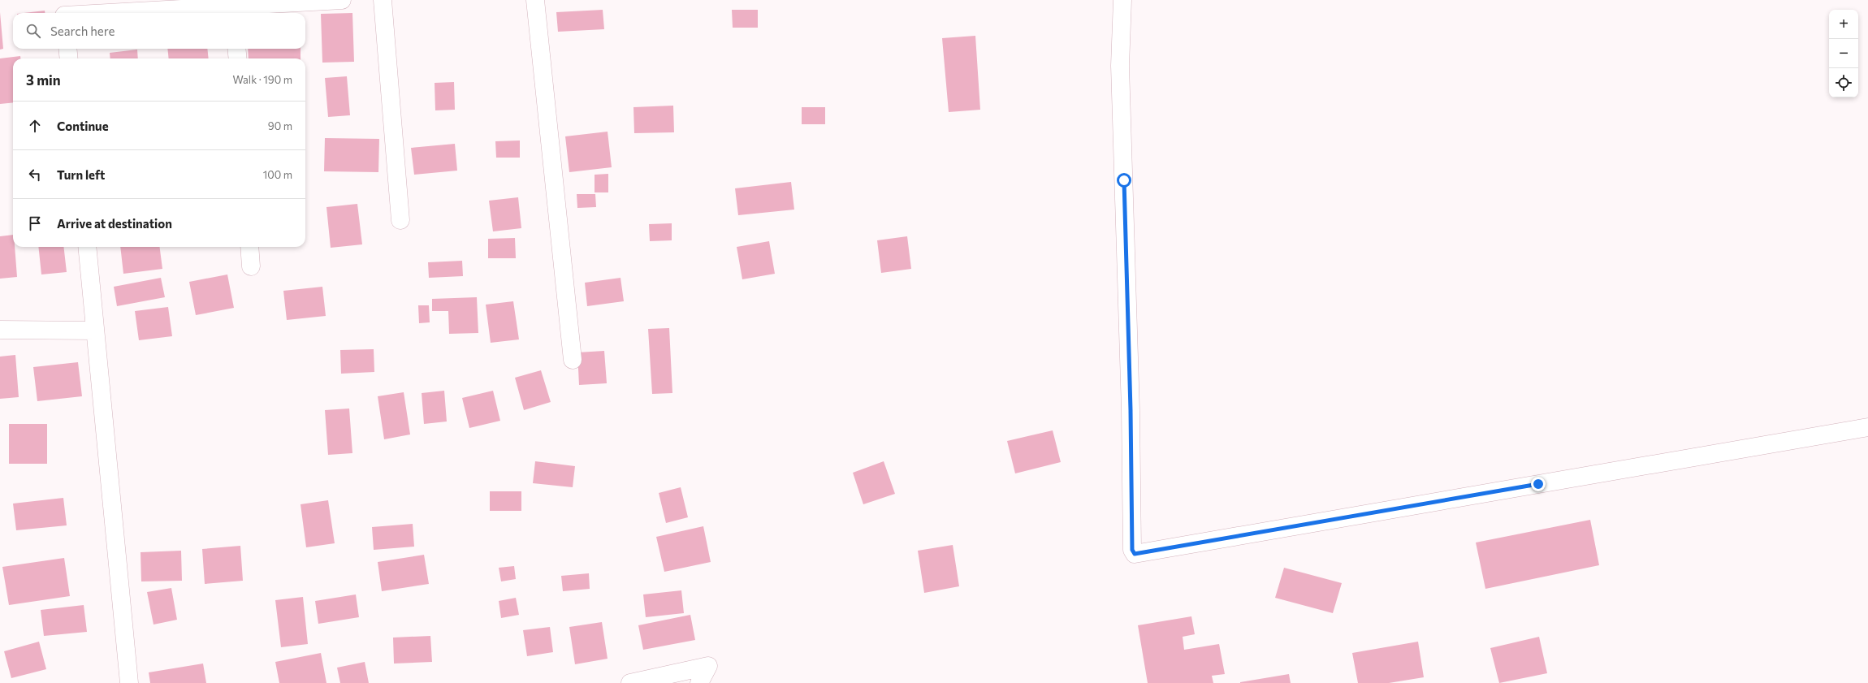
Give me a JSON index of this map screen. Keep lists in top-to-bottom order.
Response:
{
  "page": {
    "map_buttons": ["+", "−"],
    "search": "Search here",
    "heading": ["3 min", "Walk · 190 m"],
    "list": [
      ["Continue", "90 m"],
      ["Turn left", "100 m"],
      "Arrive at destination"
    ]
  }
}
